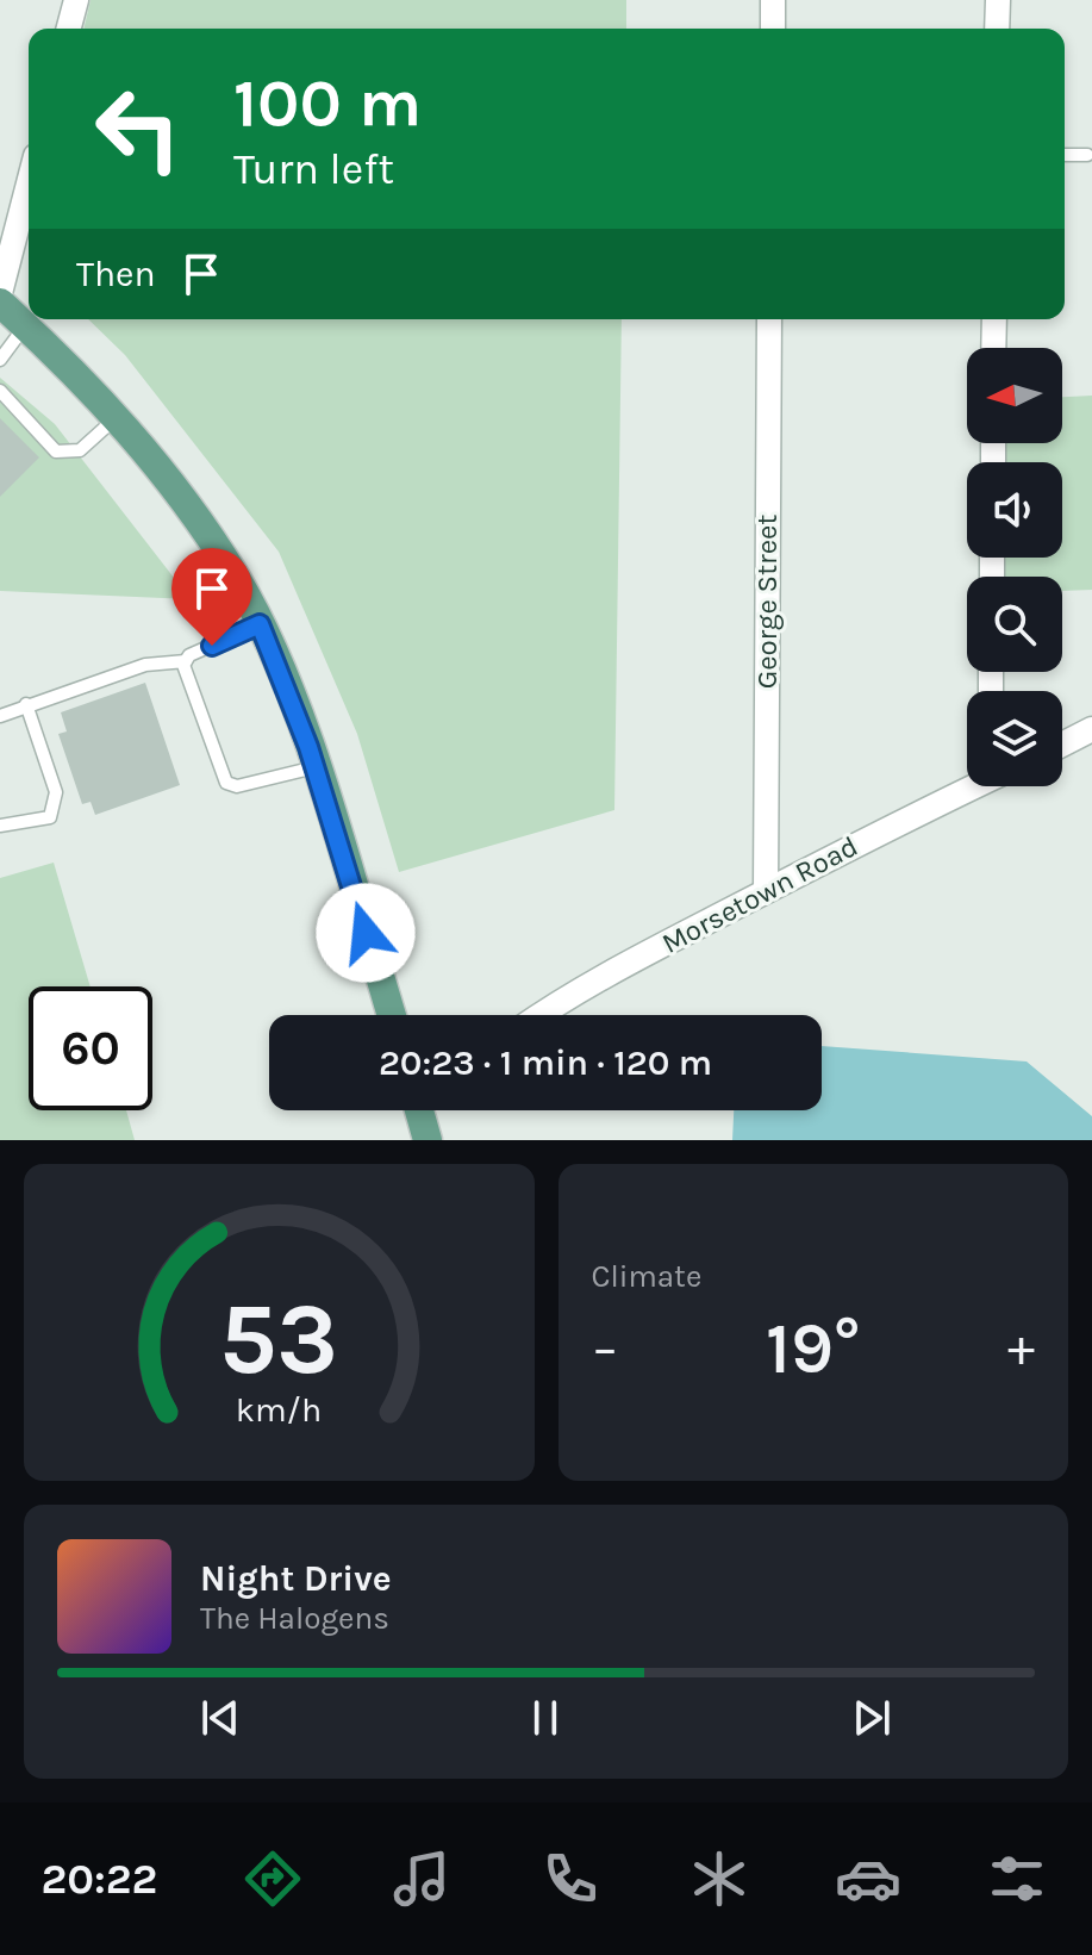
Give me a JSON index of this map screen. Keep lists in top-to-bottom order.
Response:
{
  "streets": {
    "street": ["George Street", "Morsetown Road"]
  },
  "crossings": [
    ["George Street", "Morsetown Road"]
  ],
  "north": "left",
  "page": {
    "turn": ["100 m", "Turn left"],
    "then": "Then",
    "limit": "60",
    "trip": "20:23 · 1 min · 120 m",
    "tile": "Climate",
    "heat": ["−", "19°", "+"],
    "song": ["Night Drive", "The Halogens"],
    "tabs": "20:22",
    "gauge": ["53", "km/h"]
  }
}
